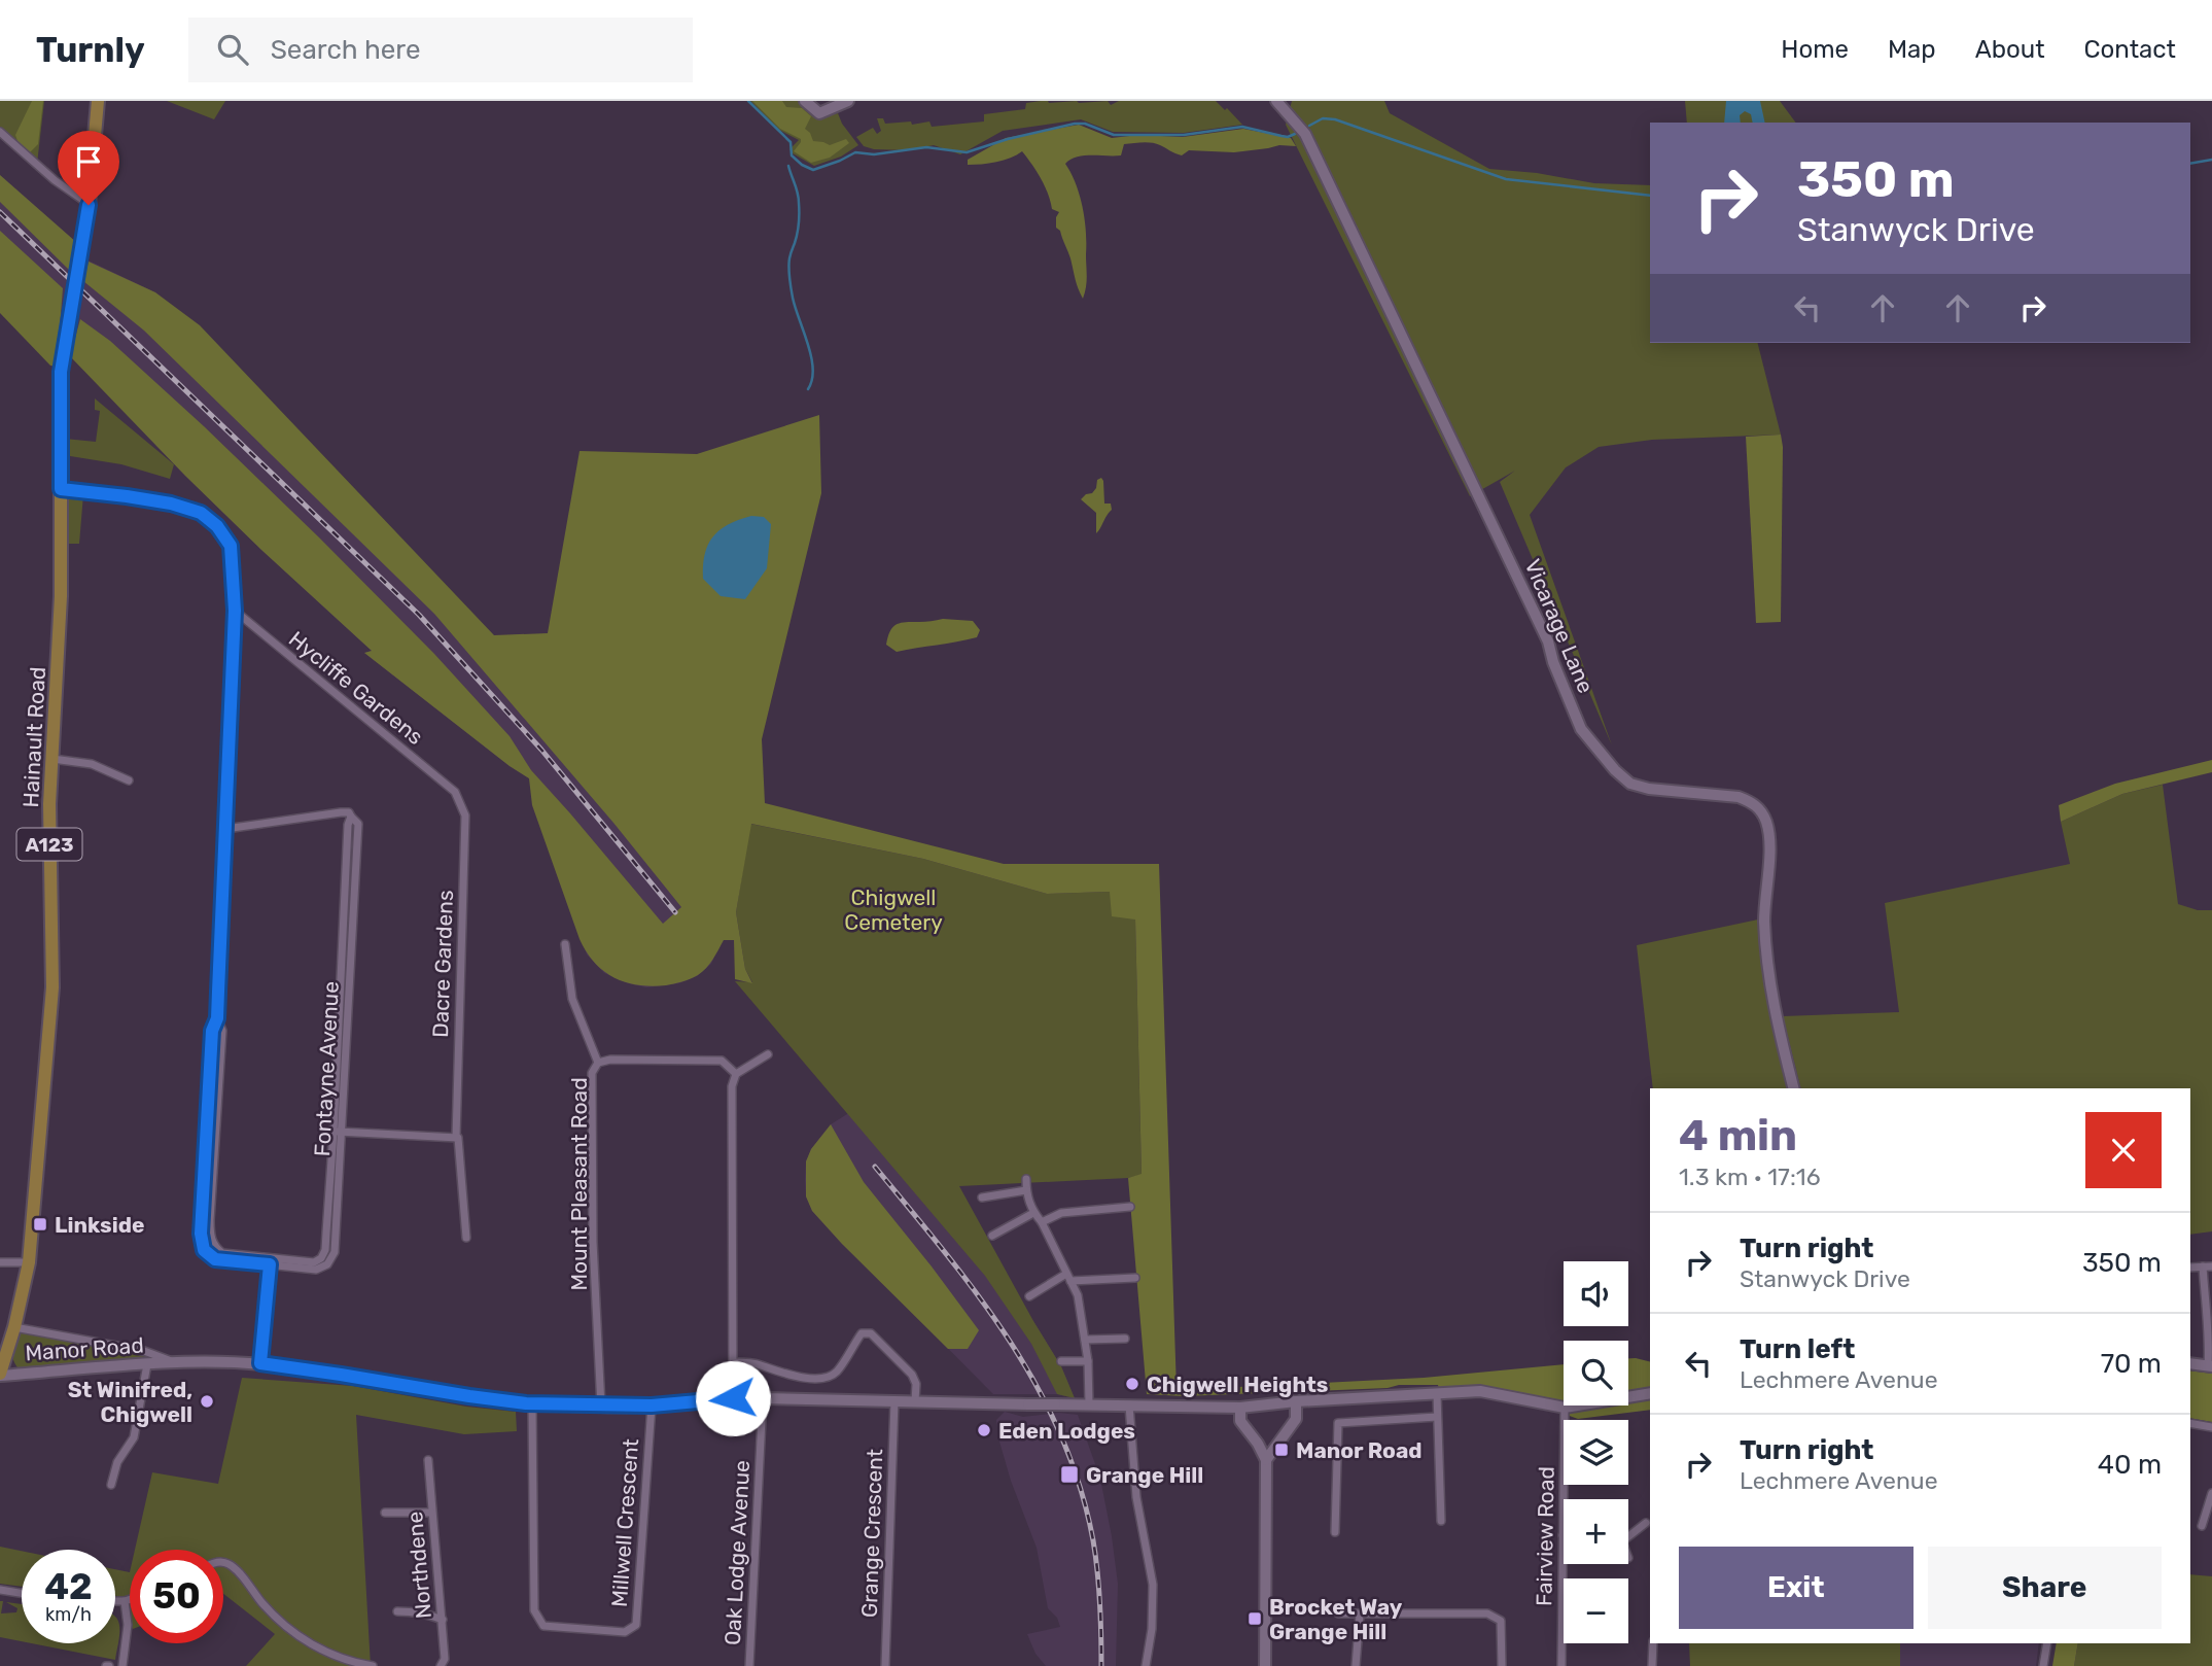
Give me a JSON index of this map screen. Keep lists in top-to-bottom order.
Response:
{
  "streets": {
    "main road": [
      "Vicarage Lane",
      "Hainault Road",
      "A123",
      "Manor Road"
    ],
    "street": [
      "Hycliffe Gardens",
      "Dacre Gardens",
      "Fontayne Avenue",
      "Mount Pleasant Road",
      "Millwell Crescent",
      "Grange Crescent",
      "Fairview Road",
      "Oak Lodge Avenue",
      "Northdene"
    ]
  },
  "crossings": [
    ["Hycliffe Gardens", "Dacre Gardens"],
    ["Hainault Road", "Manor Road"],
    ["Mount Pleasant Road", "Manor Road"],
    ["Manor Road", "Millwell Crescent"],
    ["Manor Road", "Grange Crescent"],
    ["Manor Road", "Fairview Road"],
    ["Manor Road", "Oak Lodge Avenue"]
  ],
  "parks": ["Chigwell Cemetery"],
  "places": {
    "transit": [
      "Linkside",
      "Manor Road",
      "Grange Hill",
      "Brocket Way Grange Hill"
    ],
    "other": ["Chigwell Heights", "St Winifred, Chigwell", "Eden Lodges"]
  },
  "page": {
    "header": "Turnly",
    "search": "Search here",
    "nav": [
      "Home",
      "Map",
      "About",
      "Contact"
    ],
    "turn": ["350 m", "Stanwyck Drive"],
    "heading": ["4 min", "1.3 km · 17:16"],
    "list": [
      {
        "name": "Turn right",
        "note": "Stanwyck Drive",
        "value": "350 m"
      },
      {
        "name": "Turn left",
        "note": "Lechmere Avenue",
        "value": "70 m"
      },
      {
        "name": "Turn right",
        "note": "Lechmere Avenue",
        "value": "40 m"
      }
    ],
    "map_buttons": ["+", "−"],
    "buttons": ["Exit", "Share"],
    "speed": "42 km/h",
    "limit": "50"
  }
}
